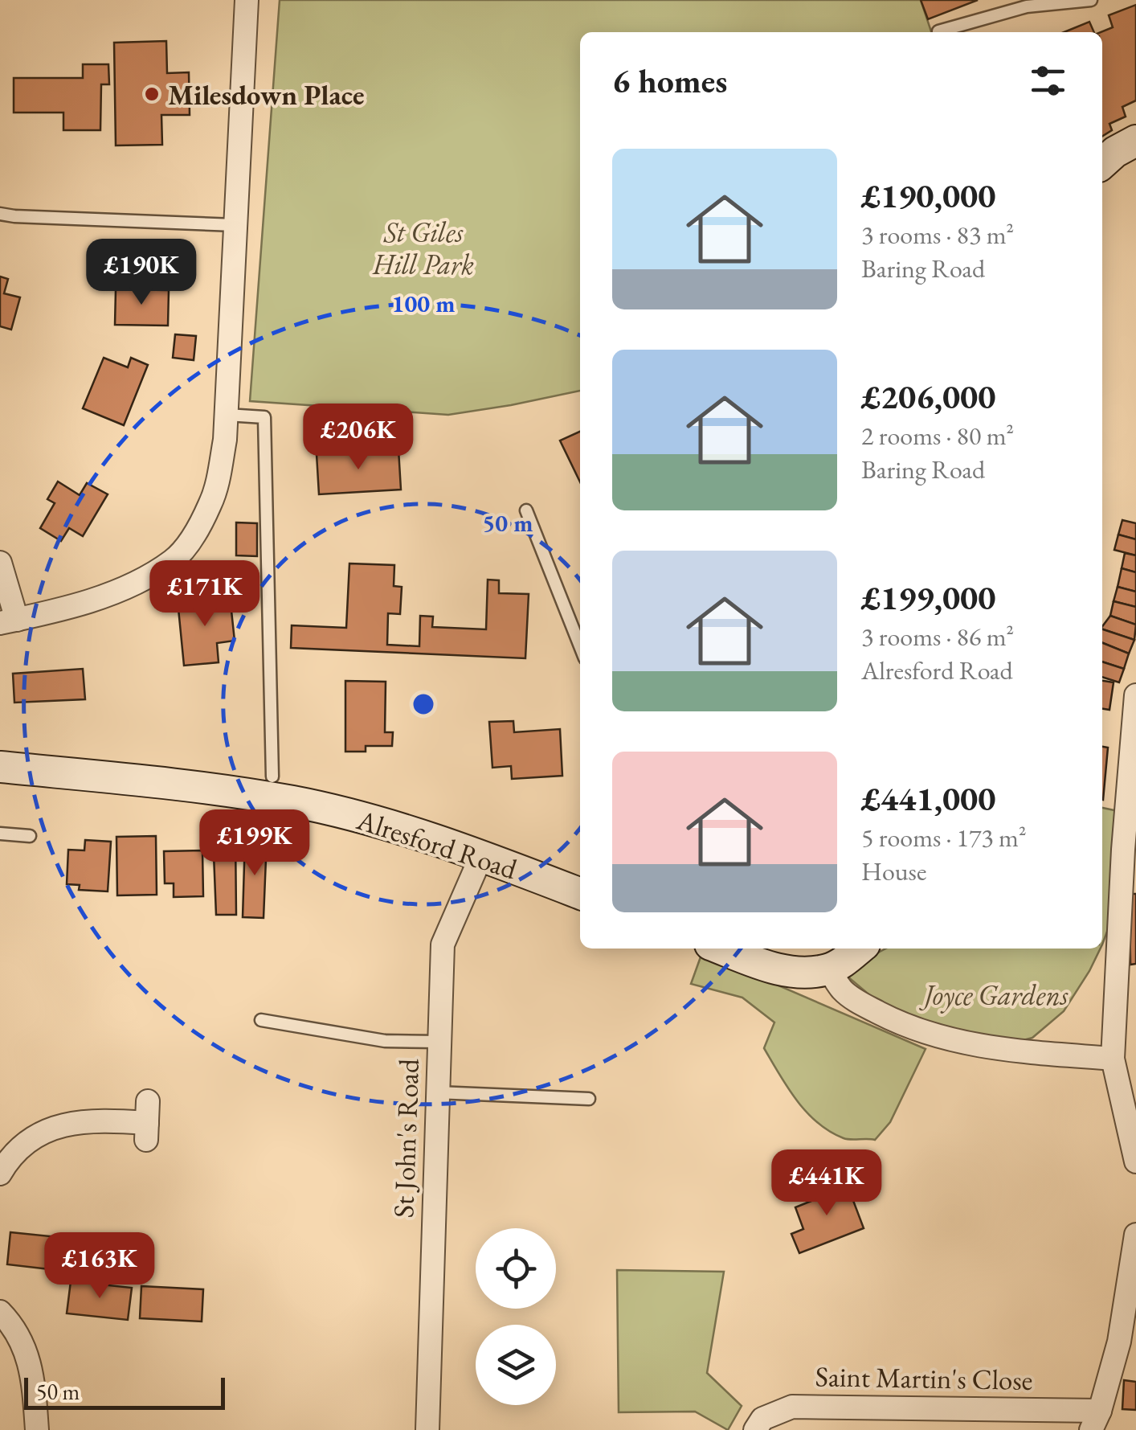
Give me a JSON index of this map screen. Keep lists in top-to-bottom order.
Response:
{
  "streets": {
    "main road": ["Alresford Road"],
    "street": ["St John's Road", "Saint Martin's Close"]
  },
  "crossings": [
    ["Alresford Road", "St John's Road"]
  ],
  "parks": ["St Giles Hill Park", "Joyce Gardens"],
  "places": ["Milesdown Place"],
  "scale_bar": "50 m",
  "page": {
    "heading": "6 homes",
    "list": [
      {
        "name": "£190,000",
        "note": "3 rooms · 83 m² · Baring Road"
      },
      {
        "name": "£206,000",
        "note": "2 rooms · 80 m² · Baring Road"
      },
      {
        "name": "£199,000",
        "note": "3 rooms · 86 m² · Alresford Road"
      },
      {
        "name": "£441,000",
        "note": "5 rooms · 173 m² · House"
      }
    ],
    "price": [
      "£190K",
      "£206K",
      "£171K",
      "£199K",
      "£441K",
      "£163K"
    ],
    "scale": "50 m"
  },
  "rings": ["100 m", "50 m"]
}
